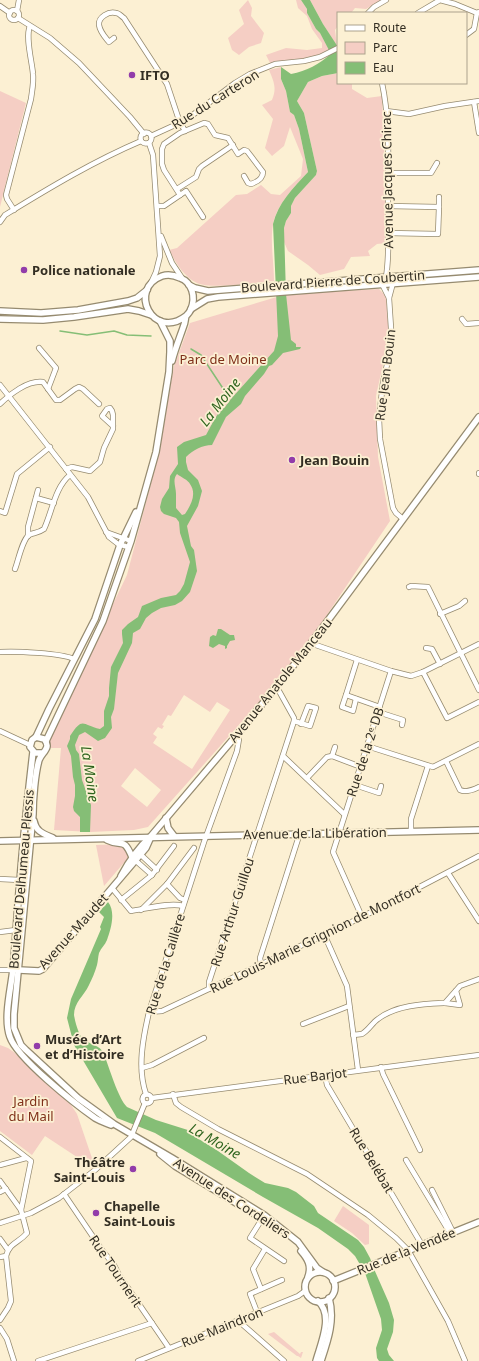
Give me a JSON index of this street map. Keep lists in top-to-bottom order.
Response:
{
  "streets": {
    "main road": [
      "Boulevard Pierre de Coubertin",
      "Avenue Anatole Manceau",
      "Avenue de la Libération",
      "Boulevard Delhumeau Plessis",
      "Avenue Maudet",
      "Avenue des Cordeliers",
      "Rue de la Vendée"
    ],
    "street": [
      "Rue du Carteron",
      "Avenue Jacques Chirac",
      "Rue Jean Bouin",
      "Rue de la 2ᵉ DB",
      "Rue Arthur Guillou",
      "Rue Louis-Marie Grignion de Montfort",
      "Rue de la Caillère",
      "Rue Barjot",
      "Rue Belébat",
      "Rue Tournerit",
      "Rue Maindron"
    ]
  },
  "crossings": [
    ["Avenue Jacques Chirac", "Boulevard Pierre de Coubertin"],
    ["Boulevard Pierre de Coubertin", "Rue Jean Bouin"],
    ["Rue Jean Bouin", "Avenue Anatole Manceau"],
    ["Avenue Anatole Manceau", "Avenue de la Libération"],
    ["Avenue Anatole Manceau", "Avenue Maudet"],
    ["Avenue Anatole Manceau", "Rue de la Caillère"],
    ["Rue de la 2ᵉ DB", "Avenue de la Libération"],
    ["Rue de la 2ᵉ DB", "Rue Louis-Marie Grignion de Montfort"],
    ["Avenue de la Libération", "Rue Arthur Guillou"],
    ["Avenue de la Libération", "Avenue Maudet"],
    ["Avenue de la Libération", "Rue de la Caillère"],
    ["Boulevard Delhumeau Plessis", "Avenue Maudet"],
    ["Rue Arthur Guillou", "Rue Louis-Marie Grignion de Montfort"],
    ["Rue Louis-Marie Grignion de Montfort", "Rue de la Caillère"],
    ["Rue de la Caillère", "Rue Barjot"],
    ["Rue Barjot", "Rue Belébat"],
    ["Rue Belébat", "Rue de la Vendée"],
    ["Avenue des Cordeliers", "Rue de la Vendée"],
    ["Avenue des Cordeliers", "Rue Maindron"],
    ["Rue de la Vendée", "Rue Maindron"],
    ["Rue Tournerit", "Rue Maindron"]
  ],
  "water": ["La Moine"],
  "parks": ["Parc de Moine", "Jardin du Mail"],
  "places": [
    "IFTO",
    "Police nationale",
    "Jean Bouin",
    "Musée d’Art et d’Histoire",
    "Théâtre Saint-Louis",
    "Chapelle Saint-Louis"
  ],
  "legend": ["Route", "Parc", "Eau"]
}
